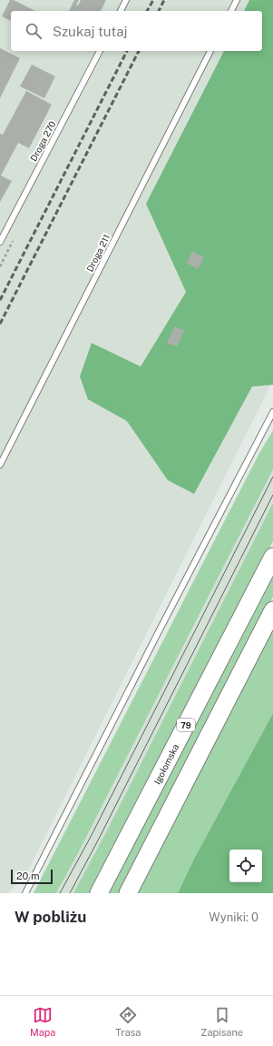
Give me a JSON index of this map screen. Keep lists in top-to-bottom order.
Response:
{
  "streets": {
    "main road": ["79", "Igołomska"],
    "lane": ["Droga 270", "Droga 211"]
  },
  "scale_bar": "20 m",
  "page": {
    "search": "Szukaj tutaj",
    "scale": "20 m",
    "heading": ["W pobliżu", "Wyniki: 0"],
    "nav": ["Mapa", "Trasa", "Zapisane"]
  }
}
